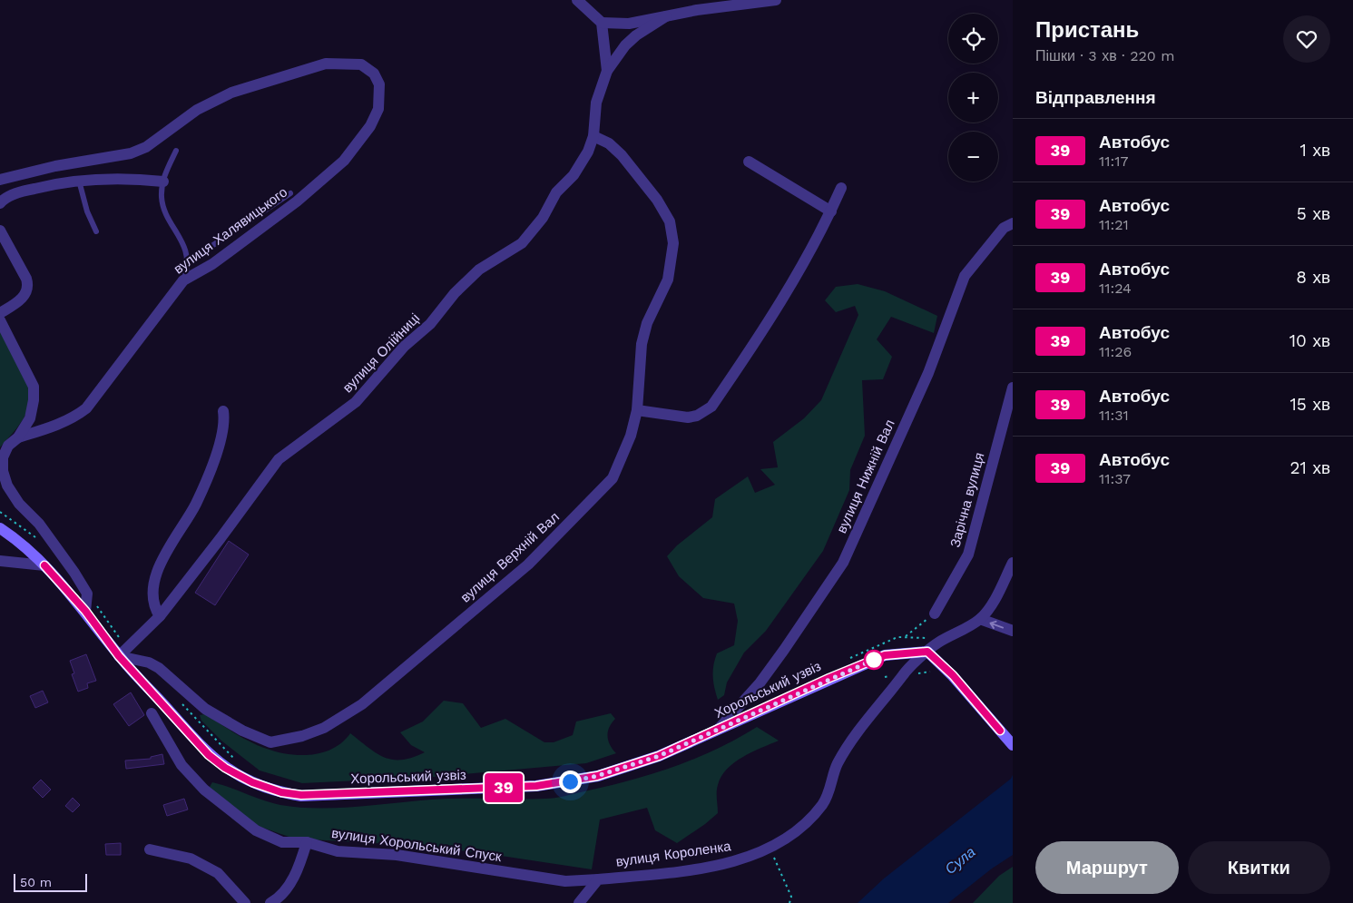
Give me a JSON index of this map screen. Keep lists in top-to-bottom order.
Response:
{
  "streets": {
    "main road": ["Хорольський узвіз"],
    "street": [
      "вулиця Халявицького",
      "вулиця Олійниці",
      "вулиця Нижній Вал",
      "Зарічна вулиця",
      "вулиця Верхній Вал",
      "вулиця Хорольський Спуск",
      "вулиця Короленка"
    ]
  },
  "crossings": [
    ["вулиця Олійниці", "вулиця Верхній Вал"],
    ["вулиця Олійниці", "Хорольський узвіз"],
    ["вулиця Нижній Вал", "Хорольський узвіз"],
    ["вулиця Верхній Вал", "Хорольський узвіз"],
    ["Хорольський узвіз", "вулиця Короленка"],
    ["вулиця Хорольський Спуск", "вулиця Короленка"]
  ],
  "water": ["Сула"],
  "lines": ["bus line 39"],
  "scale_bar": "50 m",
  "page": {
    "on_map": "39",
    "heading": [
      ["Пристань", "Пішки · 3 хв · 220 m"],
      "Відправлення"
    ],
    "map_buttons": ["+", "−"],
    "list": [
      {
        "mark": "39",
        "name": "Автобус",
        "note": "11:17",
        "value": "1 хв"
      },
      {
        "mark": "39",
        "name": "Автобус",
        "note": "11:21",
        "value": "5 хв"
      },
      {
        "mark": "39",
        "name": "Автобус",
        "note": "11:24",
        "value": "8 хв"
      },
      {
        "mark": "39",
        "name": "Автобус",
        "note": "11:26",
        "value": "10 хв"
      },
      {
        "mark": "39",
        "name": "Автобус",
        "note": "11:31",
        "value": "15 хв"
      },
      {
        "mark": "39",
        "name": "Автобус",
        "note": "11:37",
        "value": "21 хв"
      }
    ],
    "buttons": ["Маршрут", "Квитки"],
    "scale": "50 m"
  }
}
